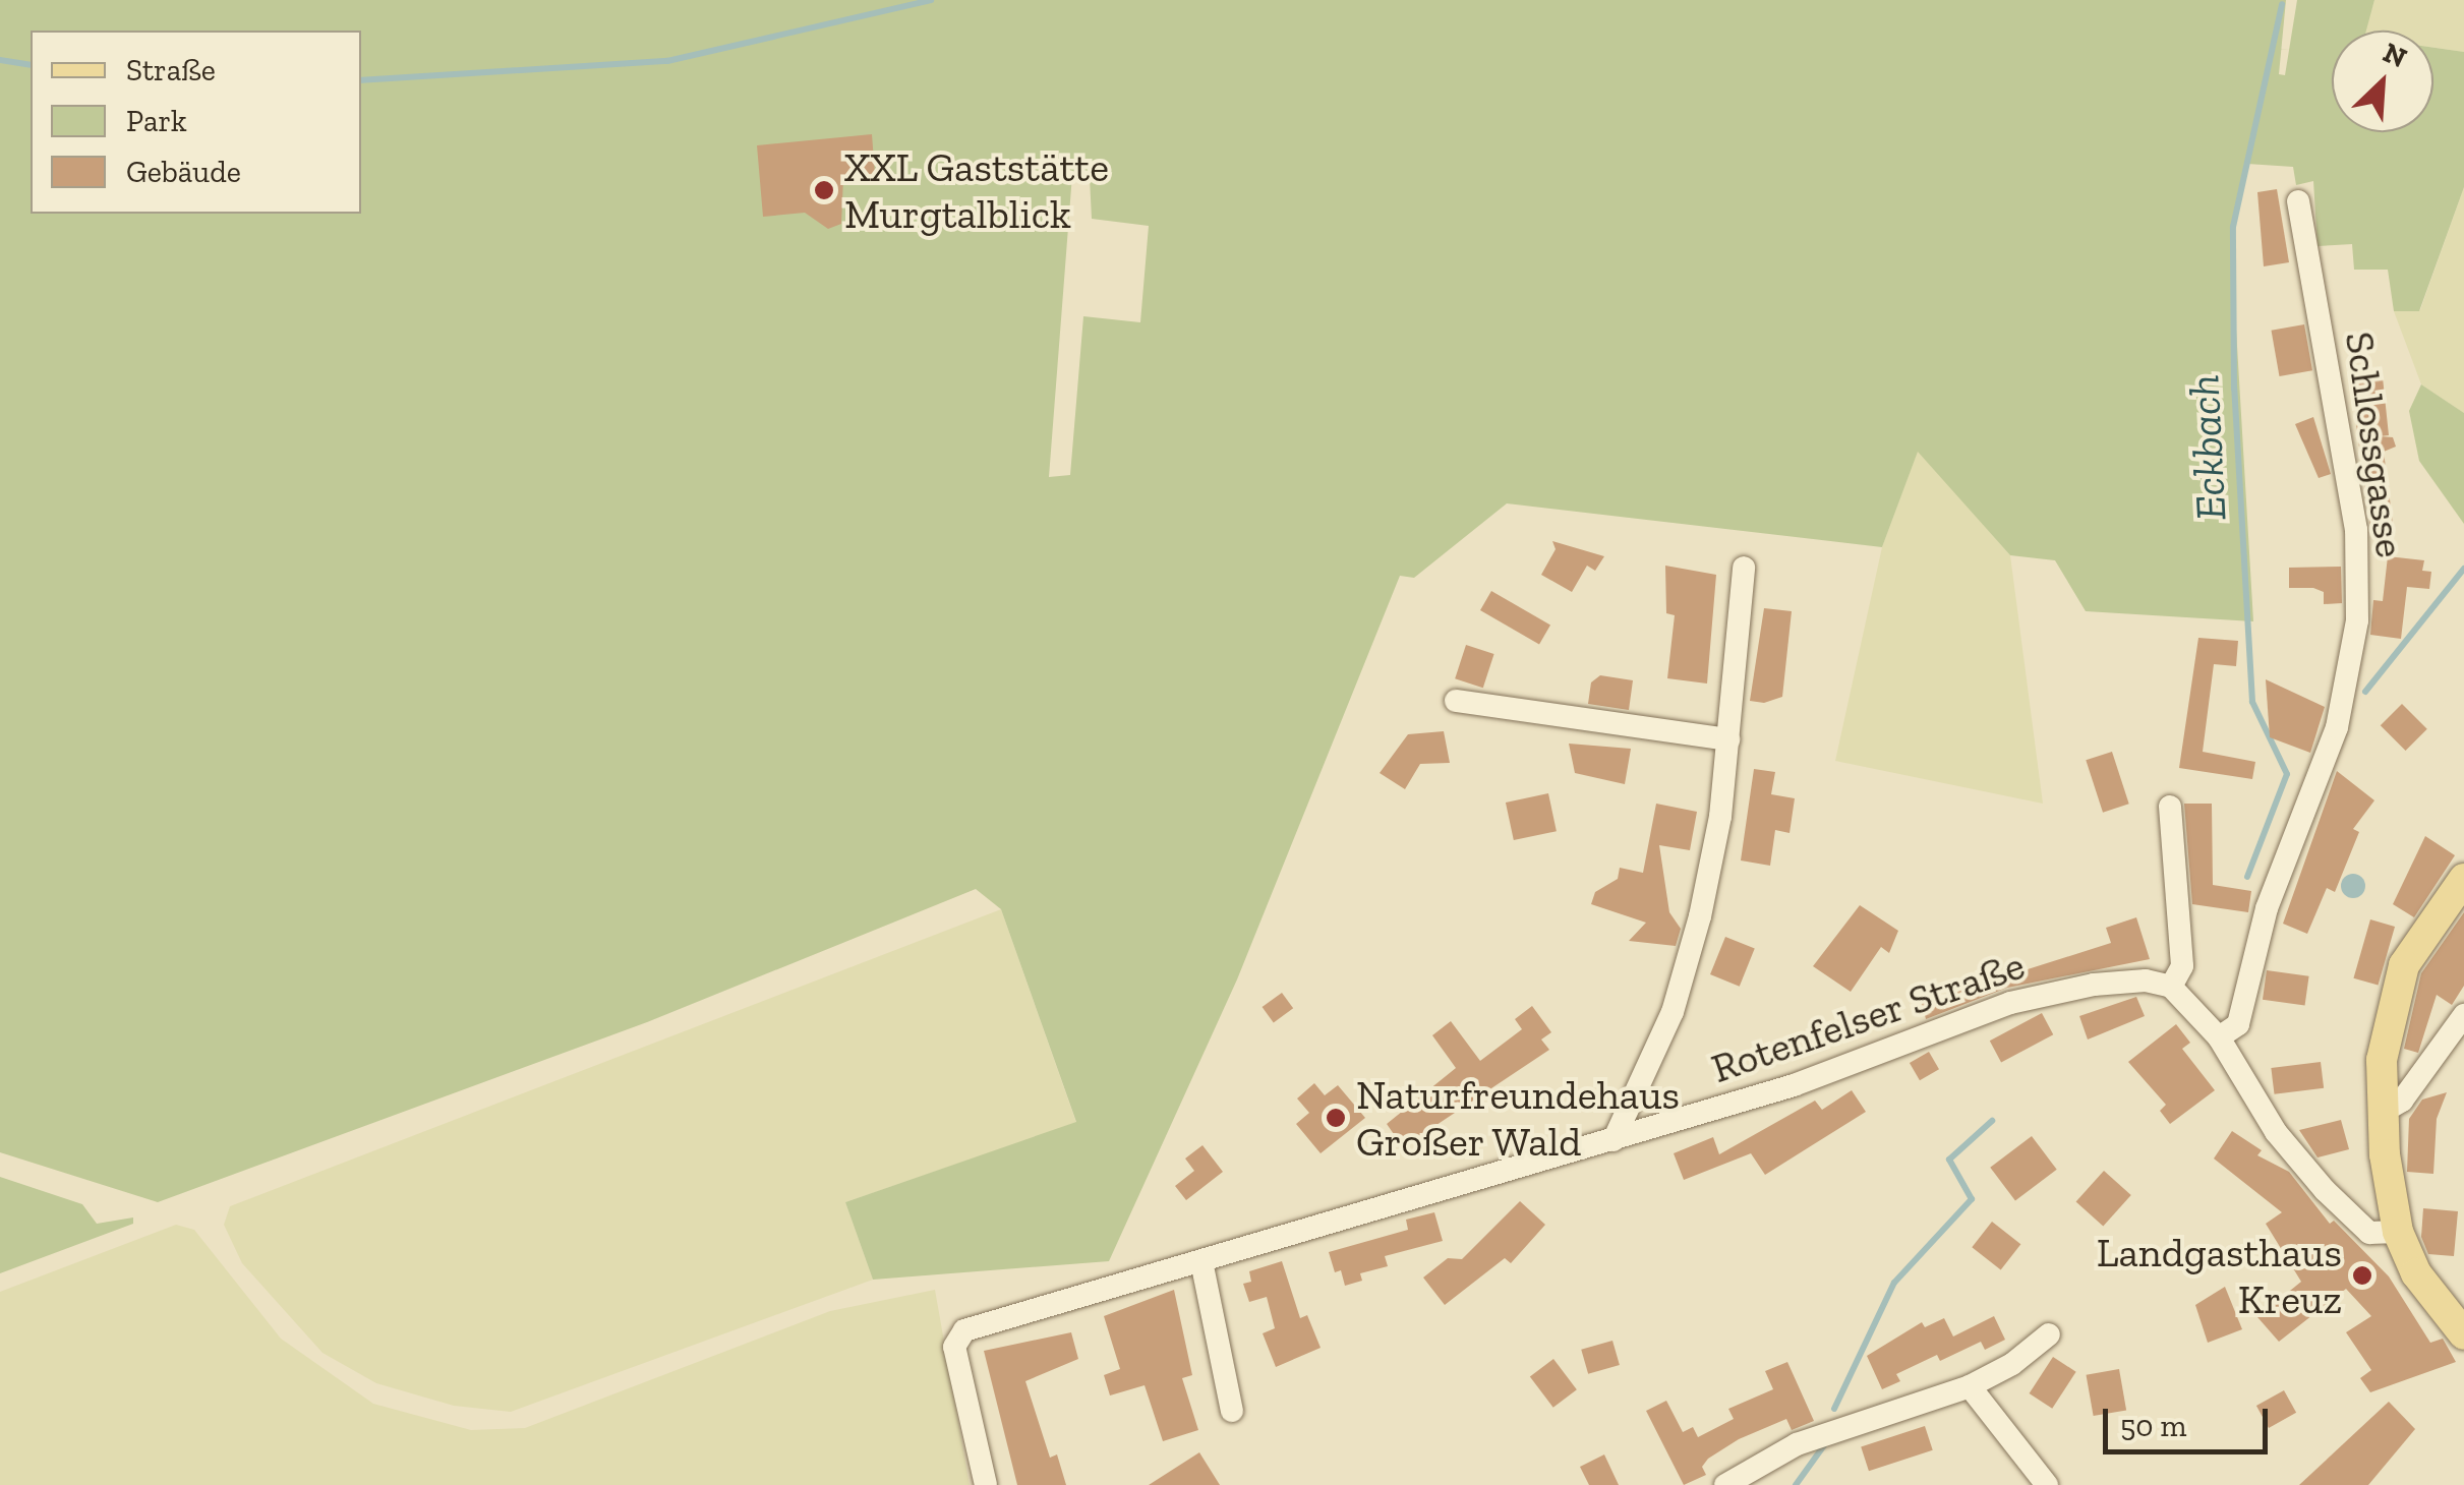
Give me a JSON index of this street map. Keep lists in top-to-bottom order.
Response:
{
  "streets": {
    "street": ["Schlossgasse", "Rotenfelser Straße"]
  },
  "water": ["Eckbach"],
  "places": ["XXL Gaststätte Murgtalblick", "Naturfreundehaus Großer Wald", "Landgasthaus Kreuz"],
  "legend": ["Straße", "Park", "Gebäude"],
  "scale_bar": "50 m",
  "north": "top right"
}
